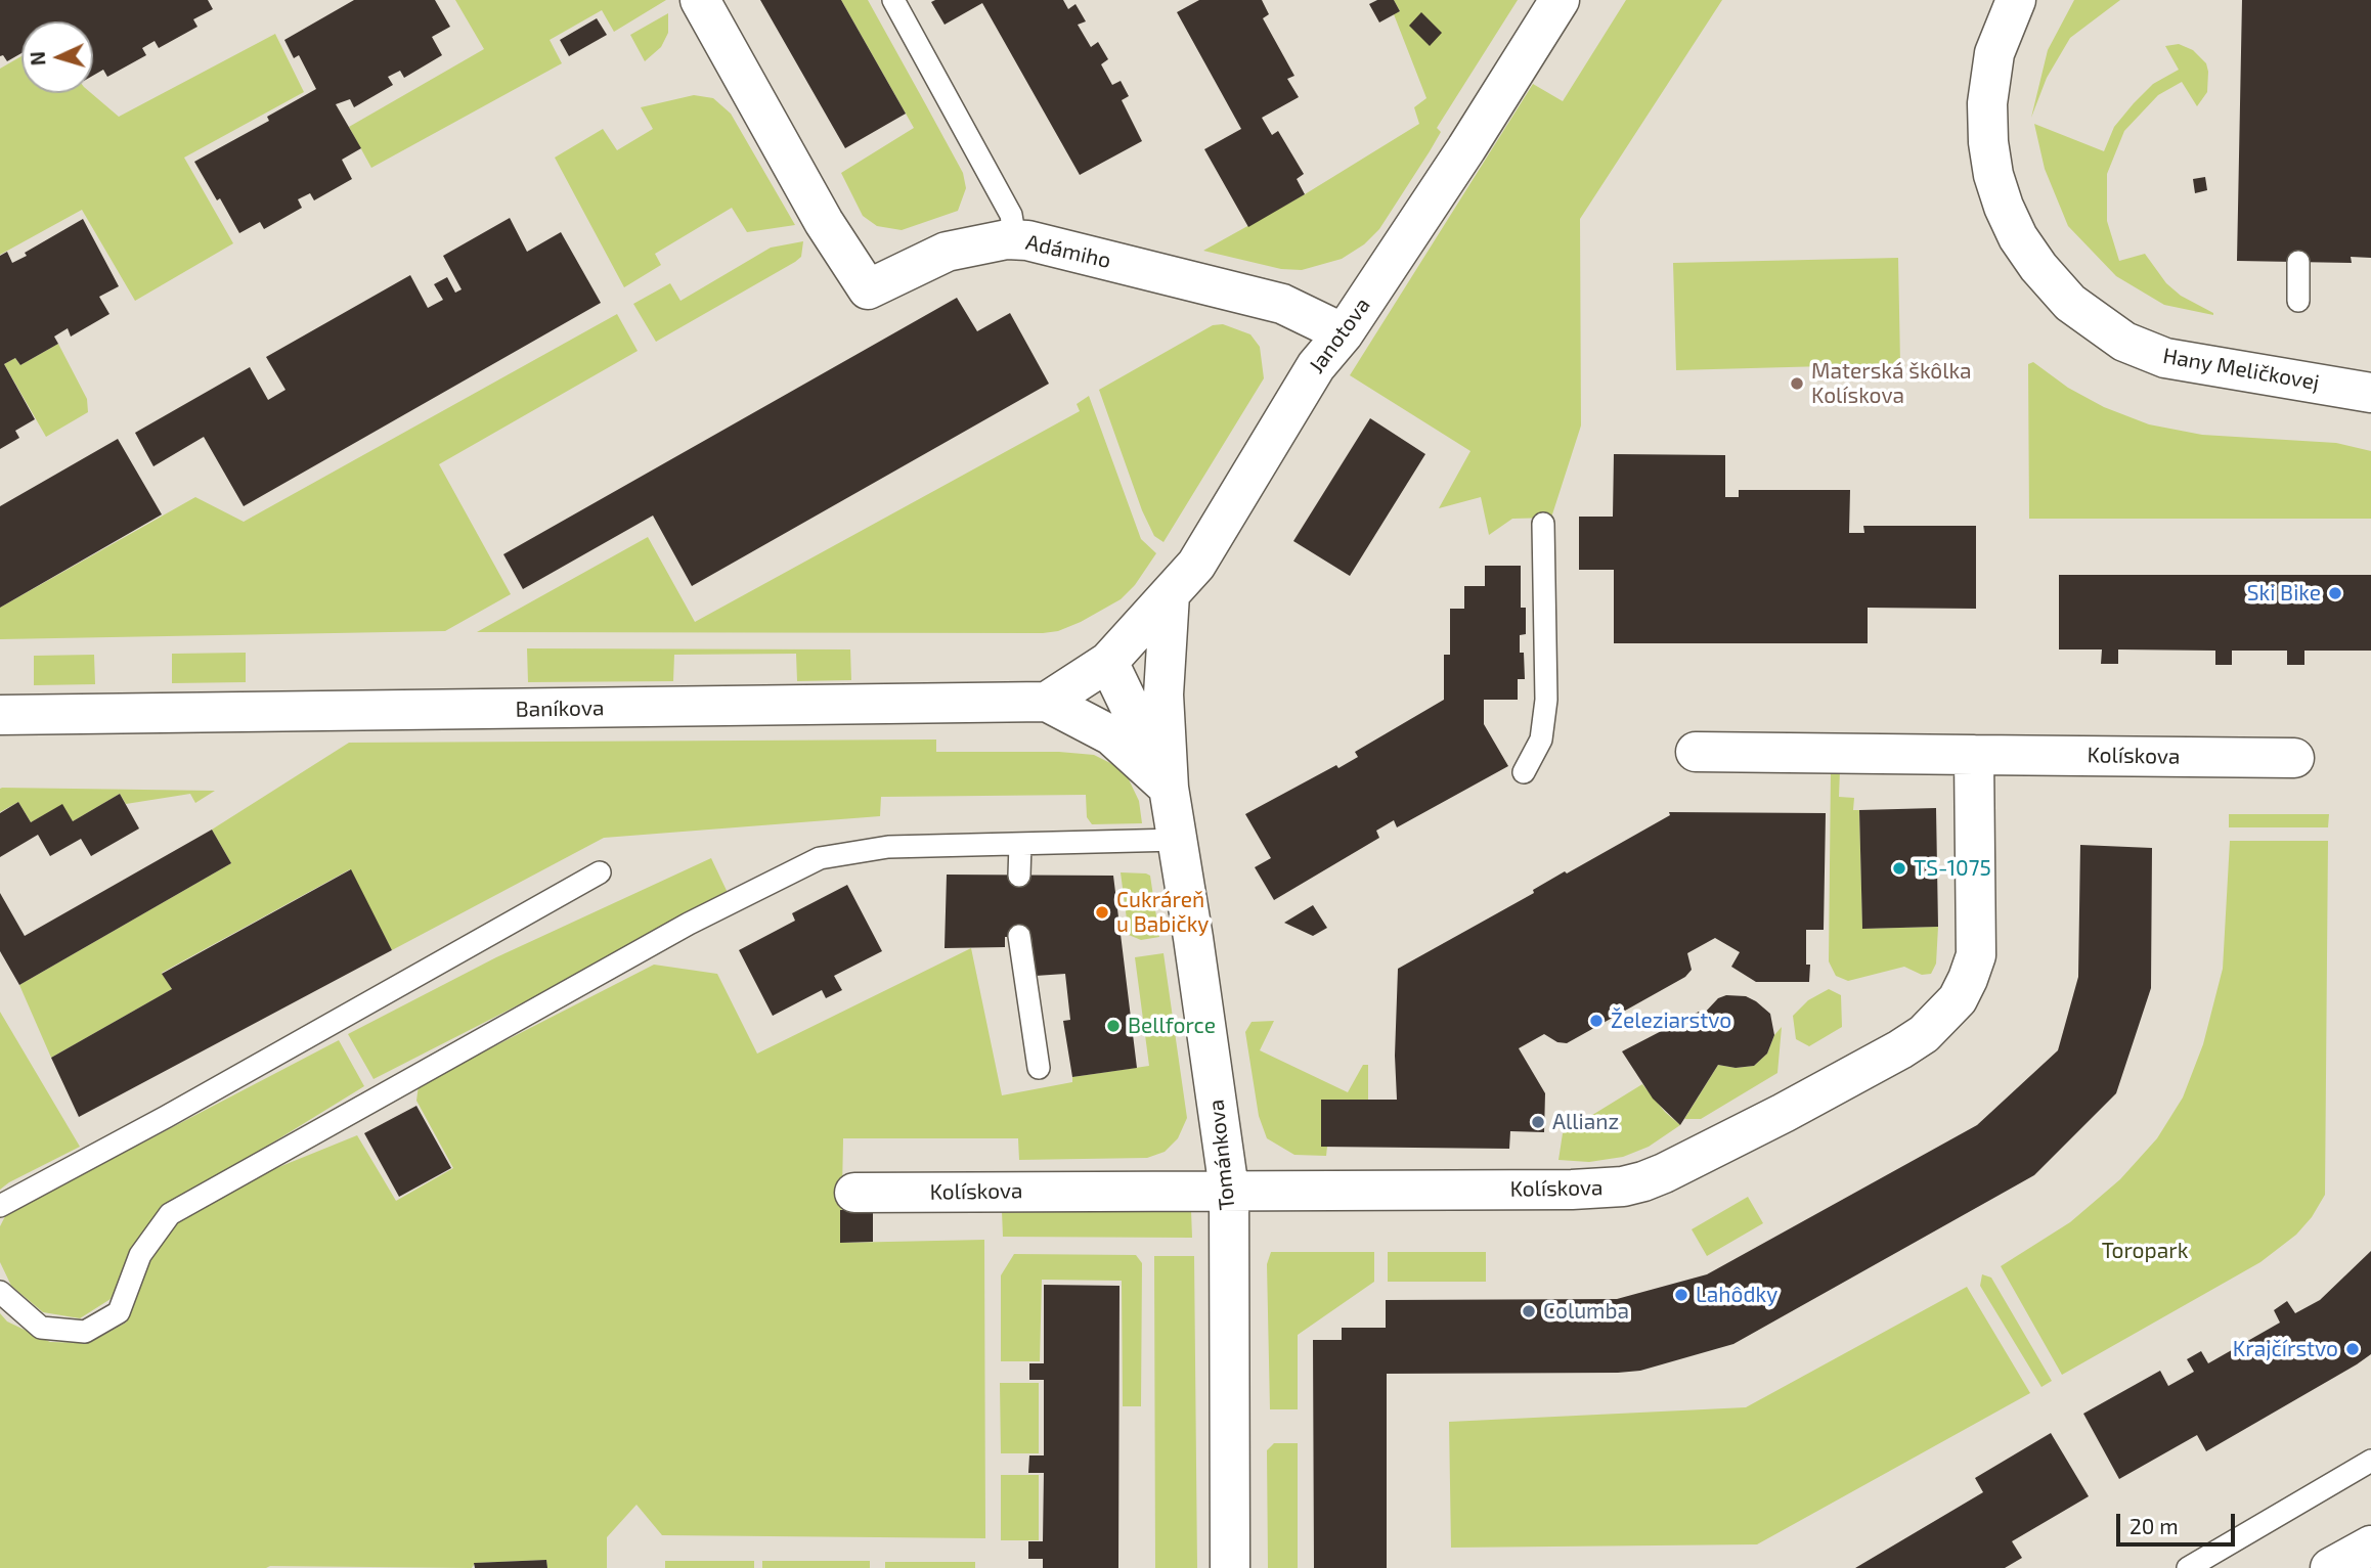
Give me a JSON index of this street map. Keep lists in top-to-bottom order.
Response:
{
  "streets": {
    "street": [
      "Adámiho",
      "Janotova",
      "Hany Meličkovej",
      "Baníkova",
      "Kolískova",
      "Tománkova"
    ]
  },
  "crossings": [
    ["Adámiho", "Janotova"],
    ["Janotova", "Tománkova"],
    ["Kolískova", "Tománkova"]
  ],
  "parks": ["Toropark"],
  "places": [
    "Materská škôlka Kolískova",
    "Ski Bike",
    "TS-1075",
    "Cukráreň u Babičky",
    "Železiarstvo",
    "Bellforce",
    "Allianz",
    "Lahôdky",
    "Columba",
    "Krajčírstvo"
  ],
  "scale_bar": "20 m",
  "north": "left"
}
